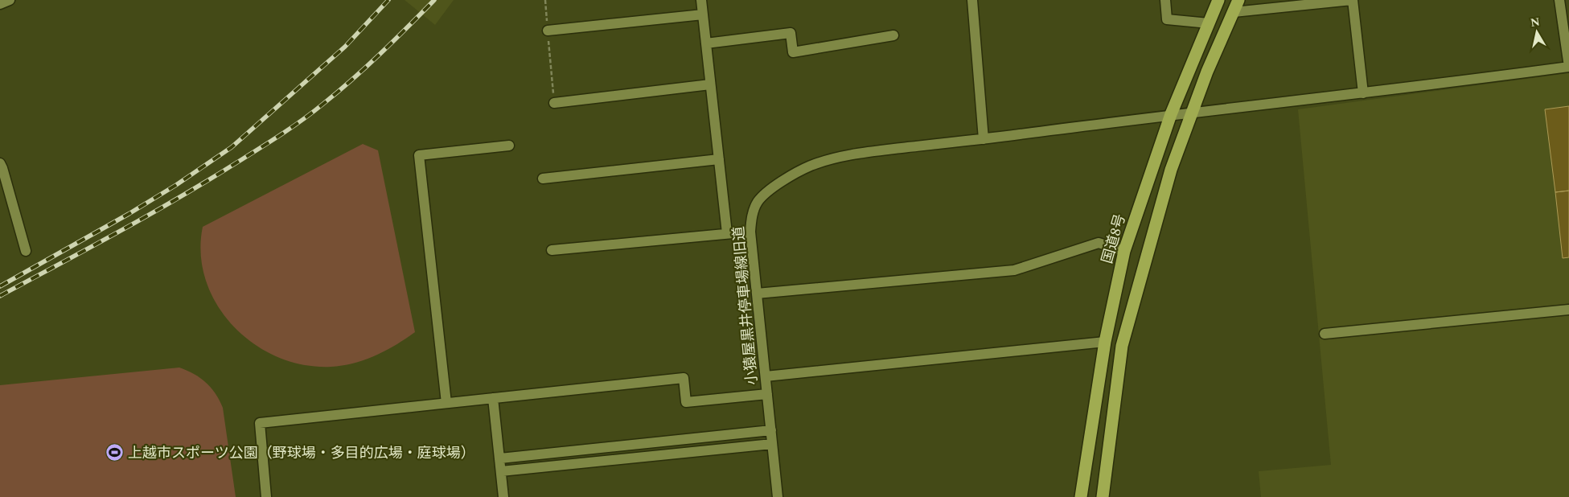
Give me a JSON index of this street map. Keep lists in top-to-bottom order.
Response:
{
  "streets": {
    "highway": ["国道8号"],
    "street": ["小猿屋黒井停車場線旧道"]
  },
  "crossings": [
    ["国道8号", "小猿屋黒井停車場線旧道"]
  ],
  "places": {
    "sports": ["上越市スポーツ公園（野球場・多目的広場・庭球場）"]
  },
  "north": "top"
}
